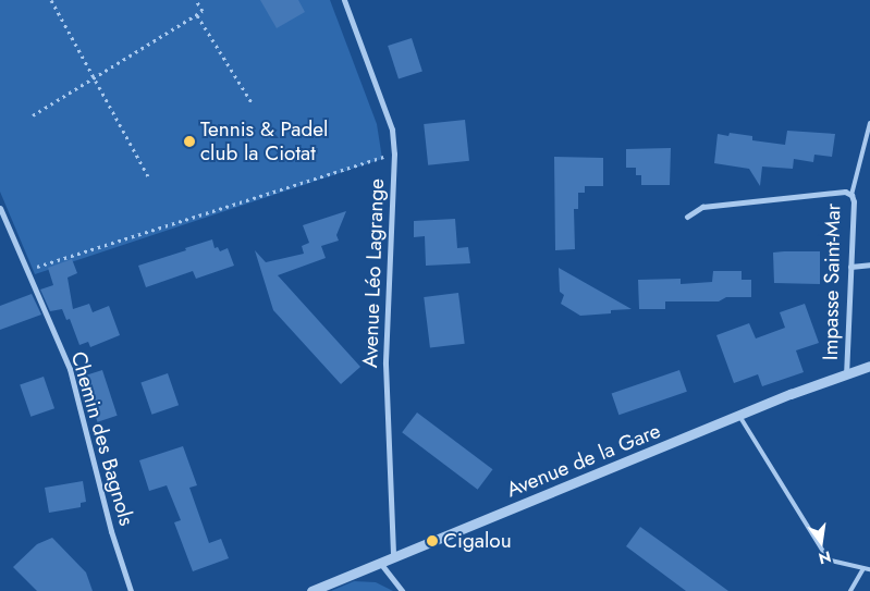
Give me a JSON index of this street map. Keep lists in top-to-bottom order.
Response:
{
  "streets": {
    "street": [
      "Avenue Léo Lagrange",
      "Impasse Saint-Mar",
      "Chemin des Bagnols",
      "Avenue de la Gare"
    ]
  },
  "crossings": [
    ["Avenue Léo Lagrange", "Avenue de la Gare"],
    ["Impasse Saint-Mar", "Avenue de la Gare"]
  ],
  "places": ["Tennis & Padel club la Ciotat", "Cigalou"],
  "north": "bottom"
}
